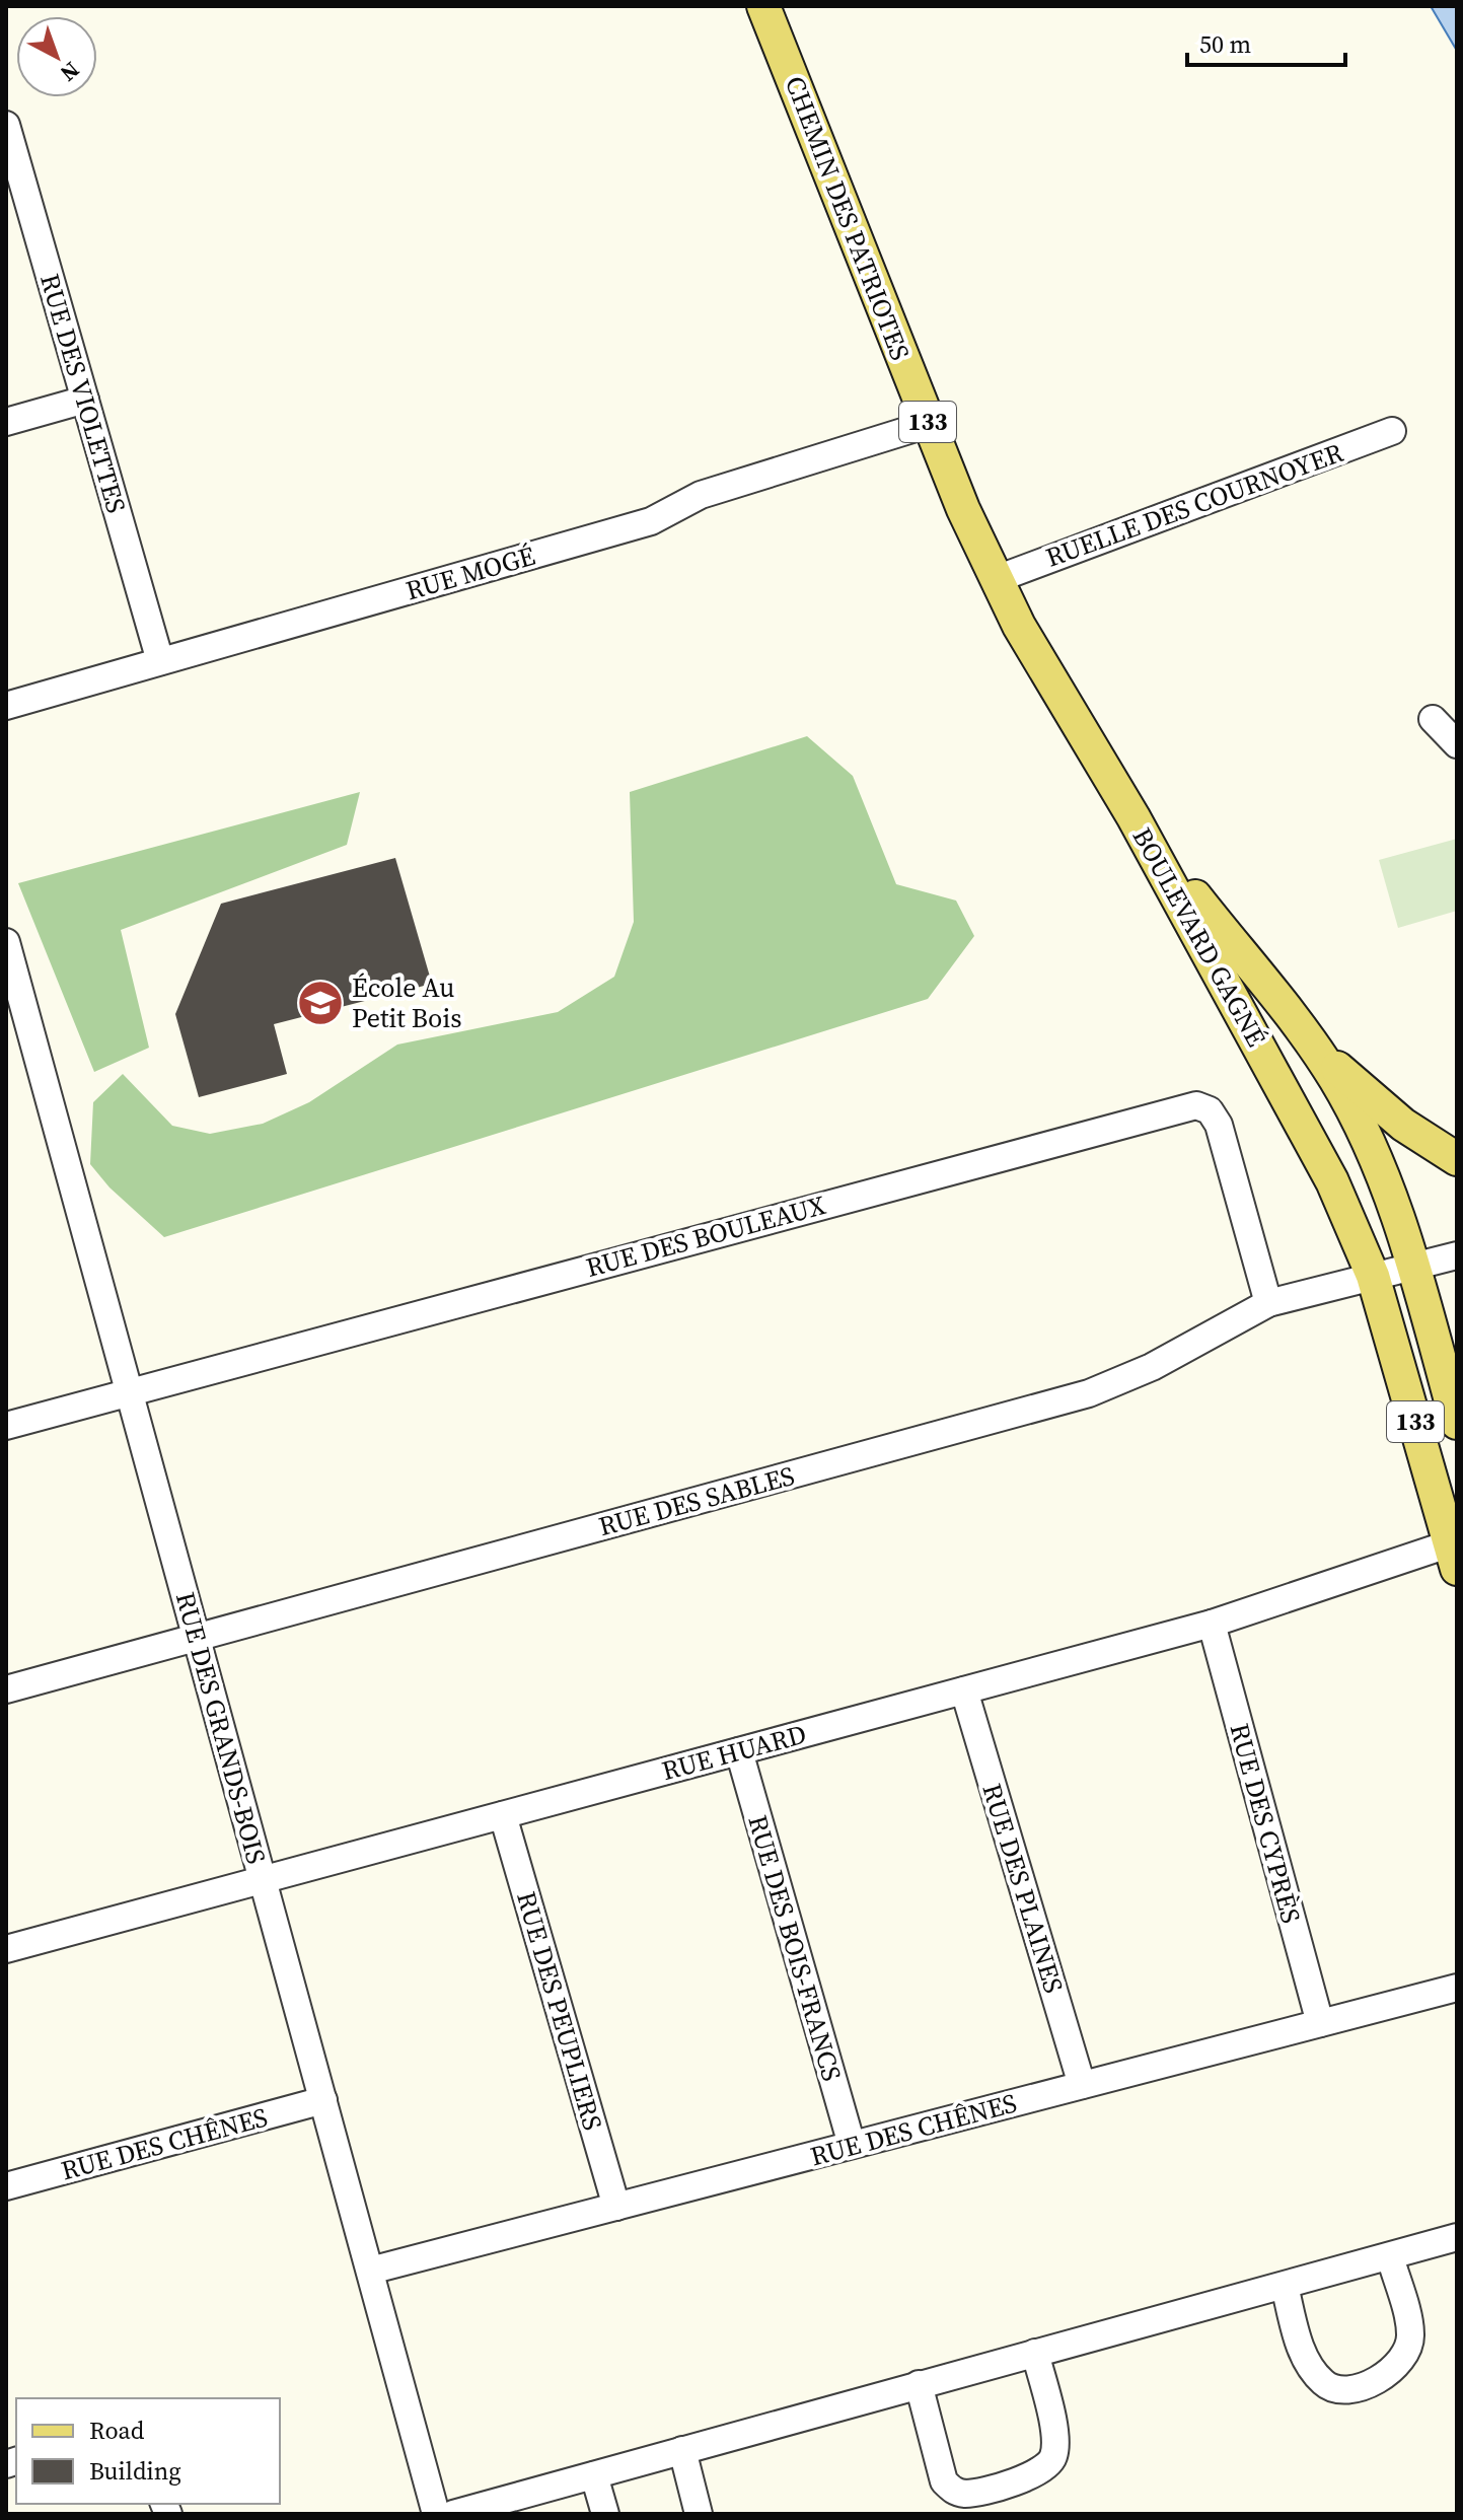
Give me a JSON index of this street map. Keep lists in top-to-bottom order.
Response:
{
  "streets": {
    "main road": ["CHEMIN DES PATRIOTES", "133", "BOULEVARD GAGNÉ"],
    "street": [
      "RUE DES VIOLETTES",
      "RUELLE DES COURNOYER",
      "RUE MOGÉ",
      "RUE DES BOULEAUX",
      "RUE DES SABLES",
      "RUE DES GRANDS-BOIS",
      "RUE HUARD",
      "RUE DES CYPRÈS",
      "RUE DES PLAINES",
      "RUE DES BOIS-FRANCS",
      "RUE DES PEUPLIERS",
      "RUE DES CHÊNES"
    ]
  },
  "crossings": [
    ["CHEMIN DES PATRIOTES", "RUELLE DES COURNOYER"],
    ["CHEMIN DES PATRIOTES", "RUE MOGÉ"],
    ["CHEMIN DES PATRIOTES", "BOULEVARD GAGNÉ"],
    ["RUE DES VIOLETTES", "RUE MOGÉ"],
    ["BOULEVARD GAGNÉ", "RUE DES SABLES"],
    ["BOULEVARD GAGNÉ", "RUE HUARD"],
    ["RUE DES BOULEAUX", "RUE DES SABLES"],
    ["RUE DES BOULEAUX", "RUE DES GRANDS-BOIS"],
    ["RUE DES SABLES", "RUE DES GRANDS-BOIS"],
    ["RUE DES GRANDS-BOIS", "RUE HUARD"],
    ["RUE DES GRANDS-BOIS", "RUE DES CHÊNES"],
    ["RUE HUARD", "RUE DES CYPRÈS"],
    ["RUE HUARD", "RUE DES PLAINES"],
    ["RUE HUARD", "RUE DES BOIS-FRANCS"],
    ["RUE HUARD", "RUE DES PEUPLIERS"],
    ["RUE DES CYPRÈS", "RUE DES CHÊNES"],
    ["RUE DES PLAINES", "RUE DES CHÊNES"],
    ["RUE DES BOIS-FRANCS", "RUE DES CHÊNES"],
    ["RUE DES PEUPLIERS", "RUE DES CHÊNES"]
  ],
  "places": {
    "school or university": ["École Au Petit Bois"]
  },
  "legend": ["Road", "Building"],
  "scale_bar": "50 m",
  "north": "bottom right"
}
